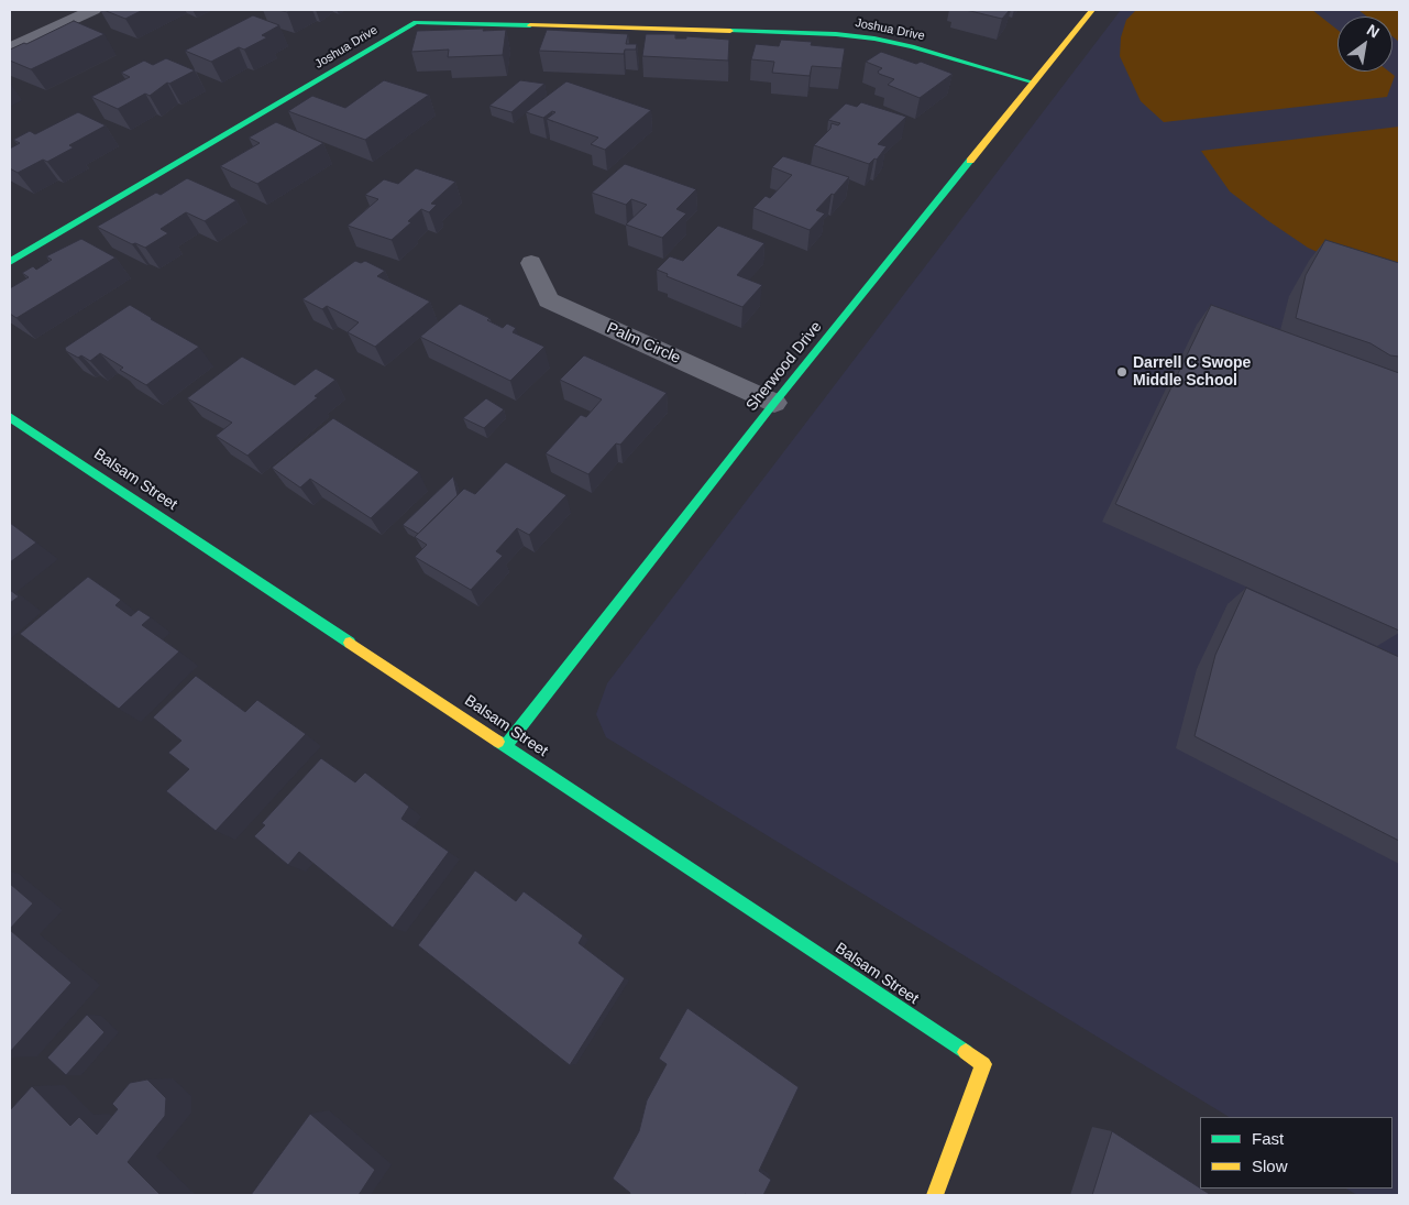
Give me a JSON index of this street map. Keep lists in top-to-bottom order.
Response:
{
  "streets": {
    "street": [
      "Joshua Drive",
      "Palm Circle",
      "Sherwood Drive",
      "Balsam Street"
    ]
  },
  "crossings": [
    ["Joshua Drive", "Sherwood Drive"],
    ["Palm Circle", "Sherwood Drive"],
    ["Sherwood Drive", "Balsam Street"]
  ],
  "places": ["Darrell C Swope Middle School"],
  "legend": ["Fast", "Slow"],
  "north": "top right"
}
